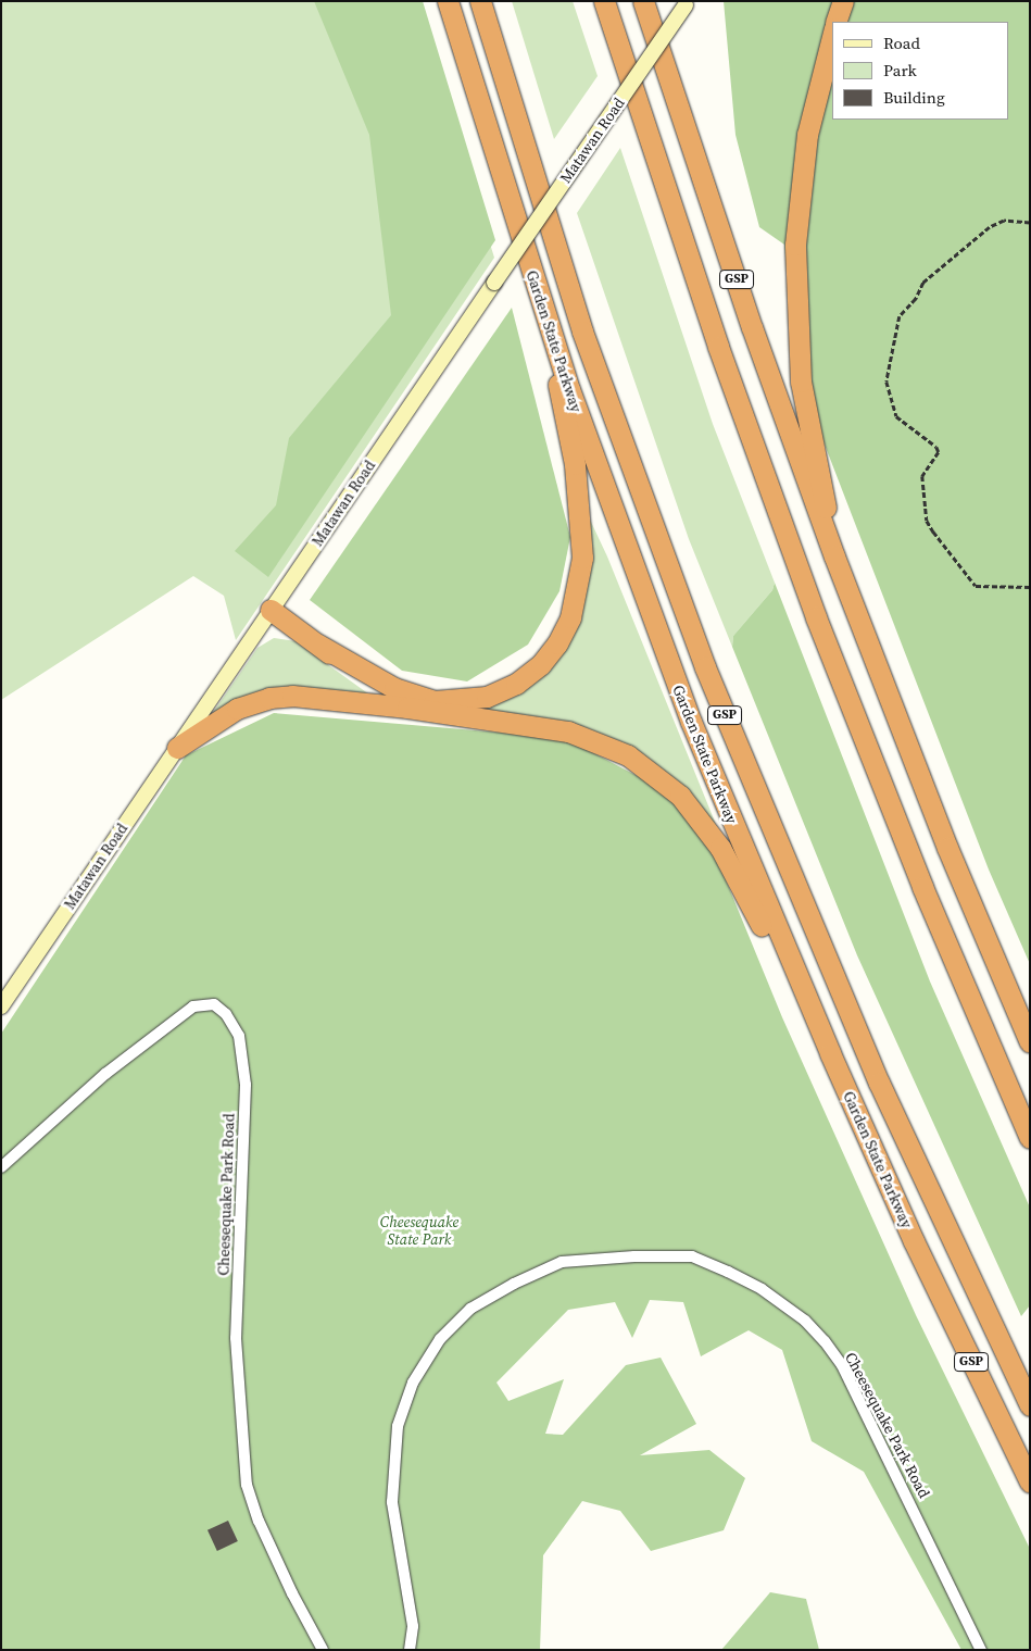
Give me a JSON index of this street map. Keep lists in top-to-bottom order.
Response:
{
  "streets": {
    "highway": ["GSP", "Garden State Parkway"],
    "main road": ["Matawan Road"],
    "street": ["Cheesequake Park Road"]
  },
  "parks": ["Cheesequake State Park"],
  "legend": ["Road", "Park", "Building"]
}
